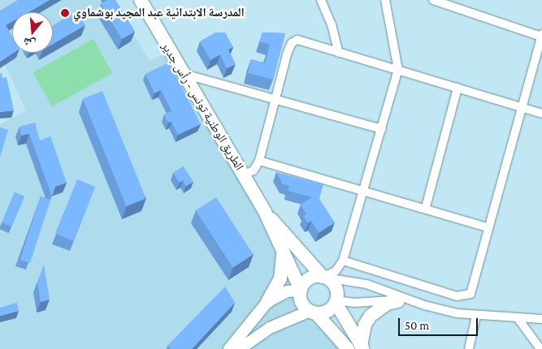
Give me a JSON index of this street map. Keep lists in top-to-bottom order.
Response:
{
  "streets": {
    "main road": ["الطريق الوطنية تونس - رأس جدير"]
  },
  "places": ["المدرسة الابتدائية عبد المجيد بوشماوي"],
  "scale_bar": "50 m",
  "north": "bottom"
}
